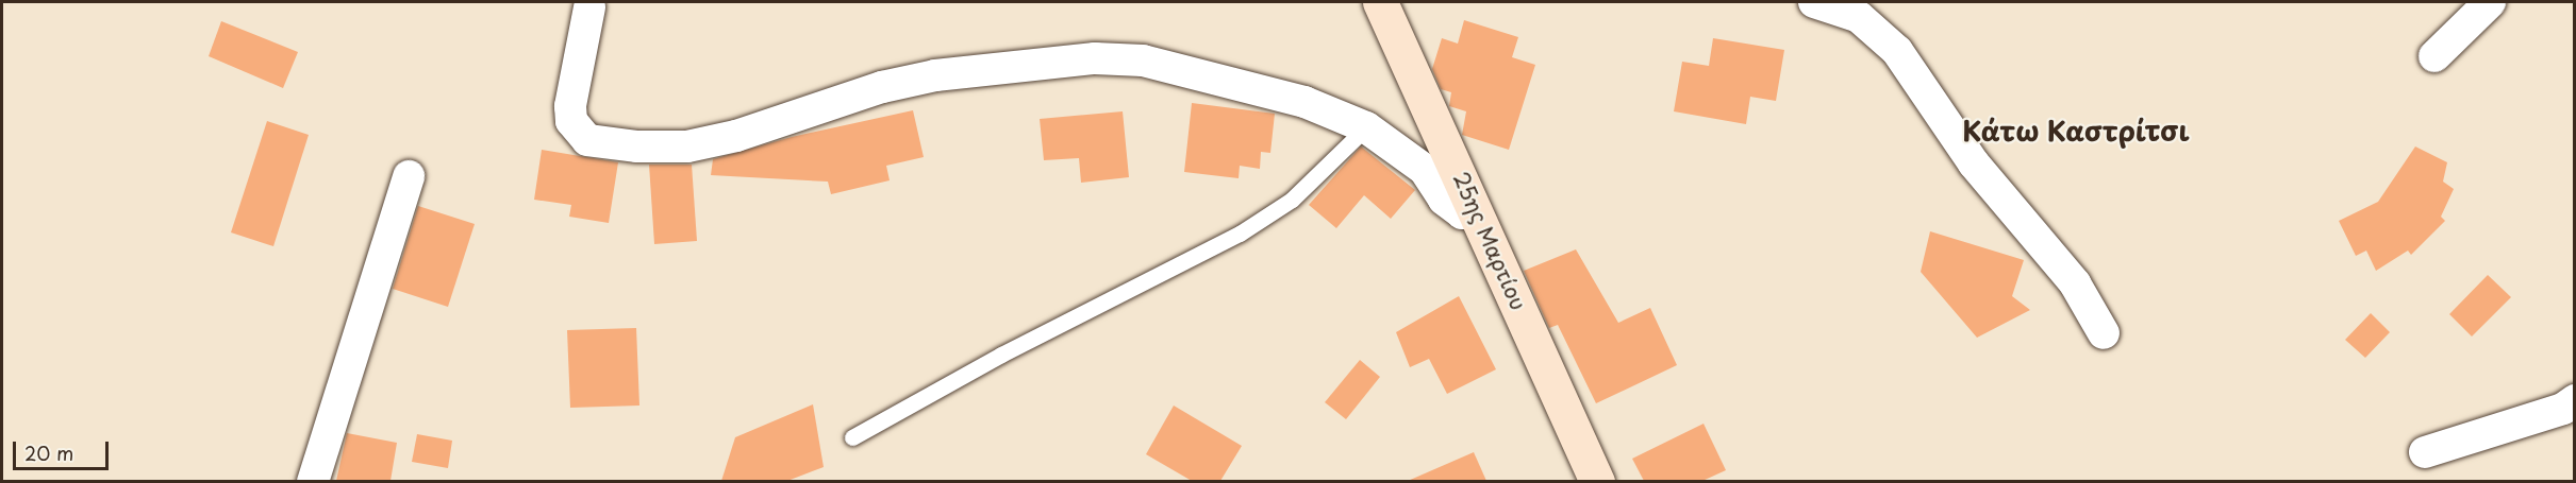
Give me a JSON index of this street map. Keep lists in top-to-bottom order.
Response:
{
  "streets": {
    "street": ["25ης Μαρτίου"]
  },
  "districts": ["Κάτω Καστρίτσι"],
  "scale_bar": "20 m"
}
